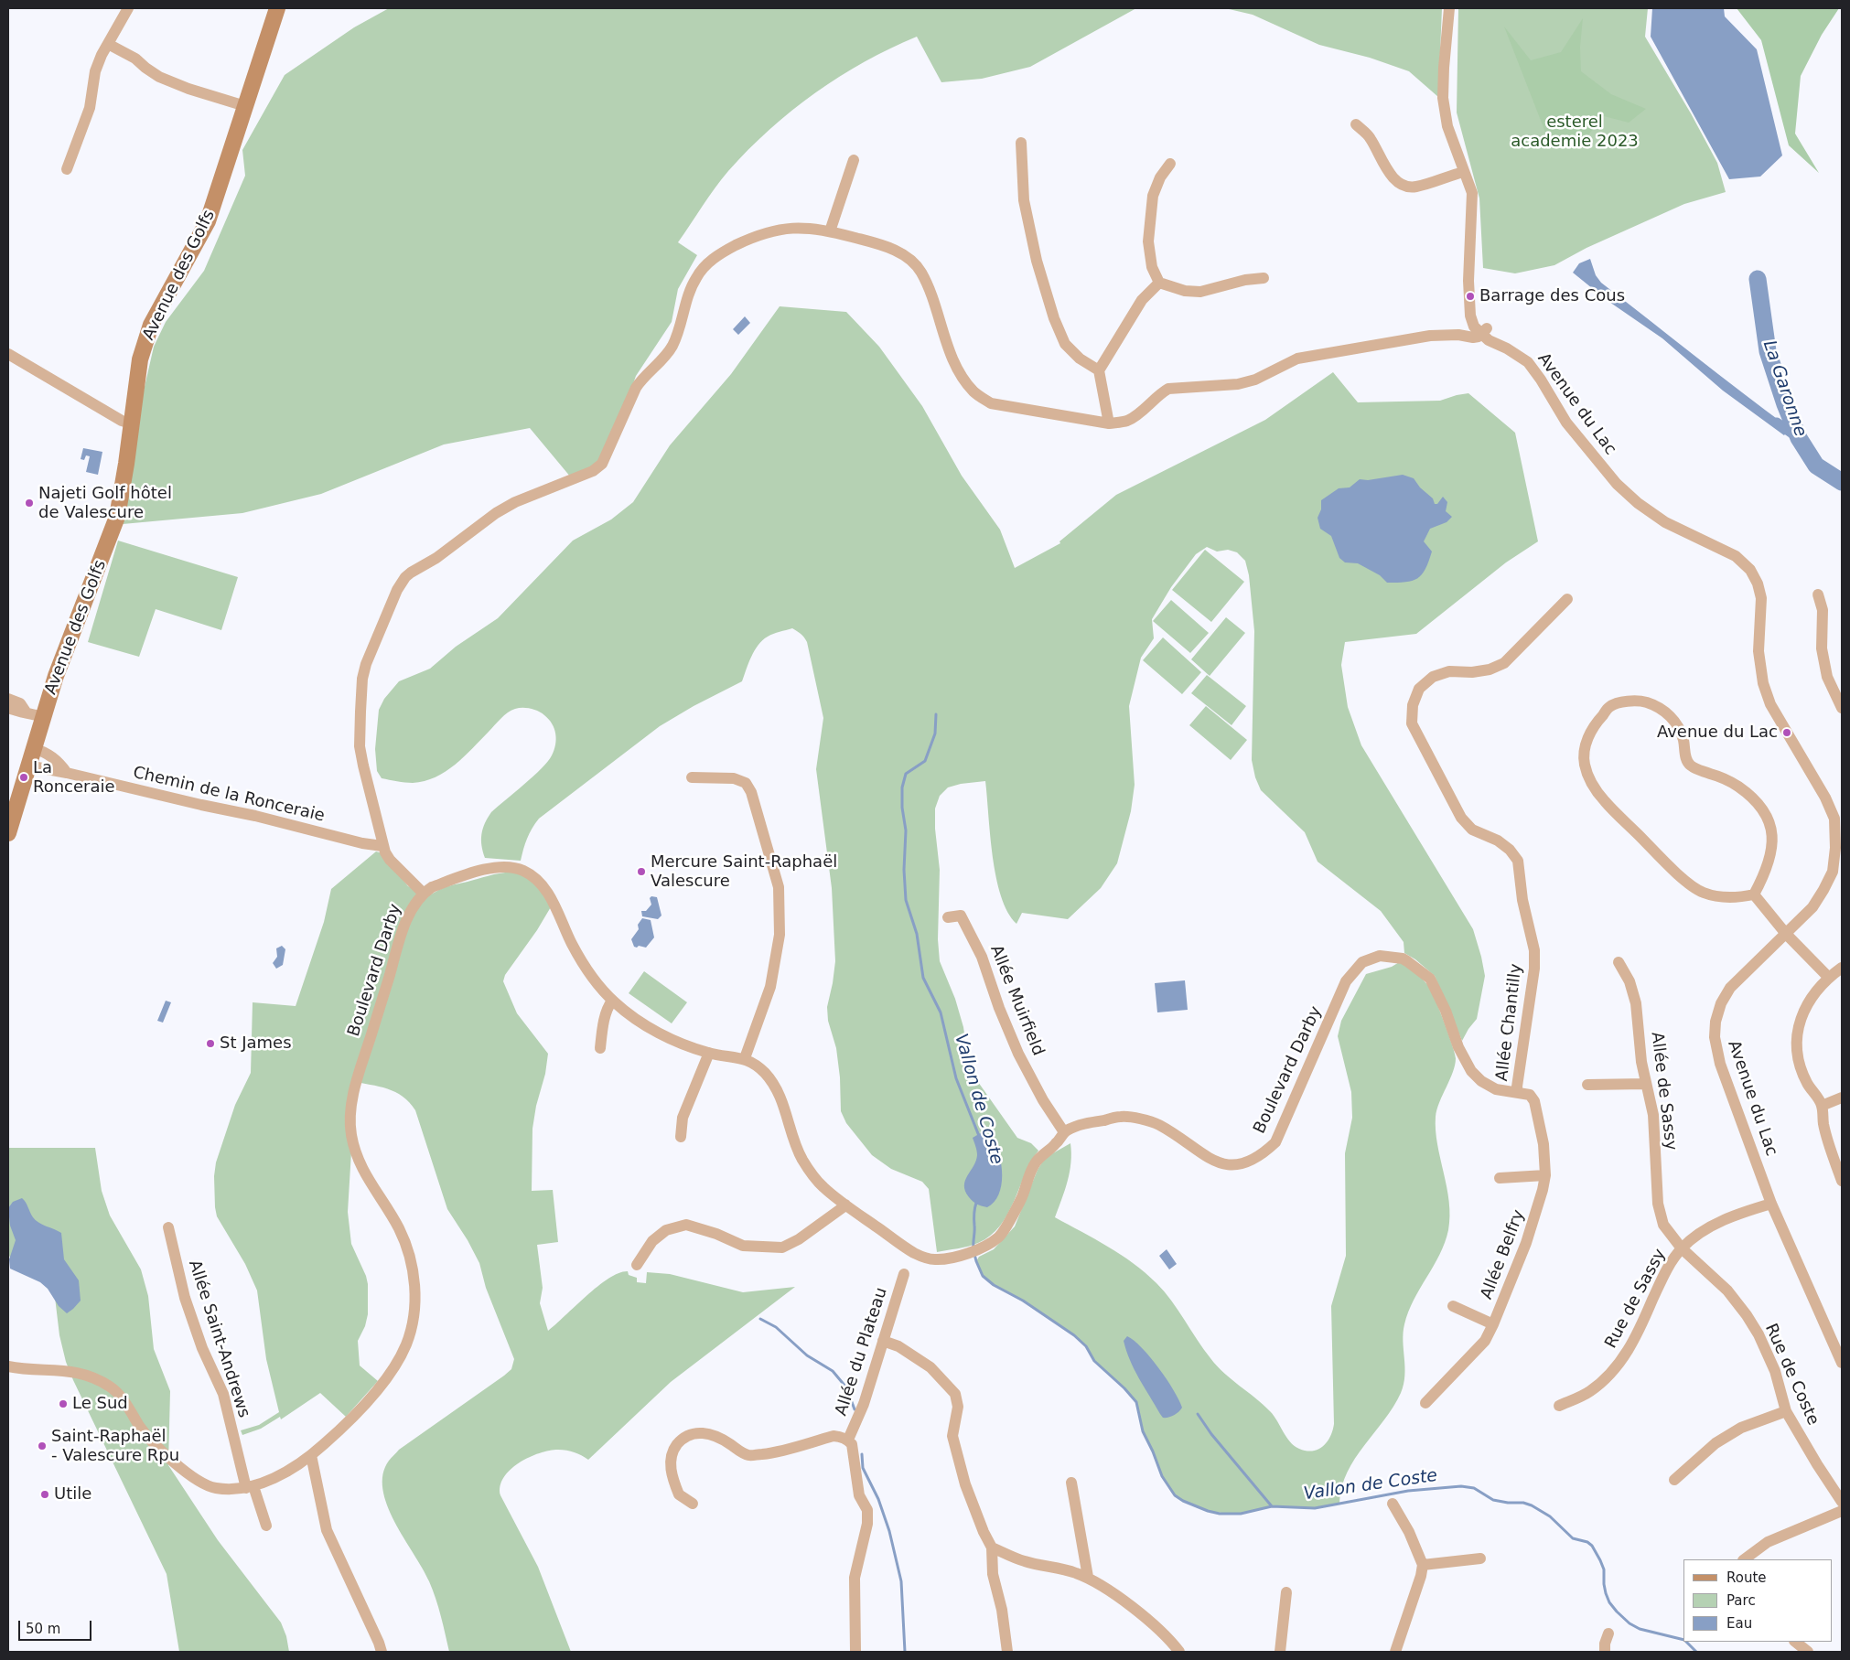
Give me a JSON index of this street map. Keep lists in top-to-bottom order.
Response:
{
  "streets": {
    "main road": ["Avenue des Golfs"],
    "street": [
      "Avenue du Lac",
      "Chemin de la Ronceraie",
      "Boulevard Darby",
      "Allée Muirfield",
      "Allée Chantilly",
      "Allée de Sassy",
      "Allée Belfry",
      "Rue de Sassy",
      "Allée Saint-Andrews",
      "Allée du Plateau",
      "Rue de Coste"
    ]
  },
  "crossings": [
    ["Avenue des Golfs", "Chemin de la Ronceraie"],
    ["Avenue du Lac", "Rue de Sassy"],
    ["Boulevard Darby", "Allée Muirfield"],
    ["Boulevard Darby", "Allée Chantilly"],
    ["Boulevard Darby", "Allée Belfry"],
    ["Boulevard Darby", "Allée Saint-Andrews"],
    ["Allée de Sassy", "Rue de Sassy"],
    ["Allée de Sassy", "Rue de Coste"],
    ["Rue de Sassy", "Rue de Coste"]
  ],
  "water": ["La Garonne", "Vallon de Coste"],
  "parks": ["esterel academie 2023"],
  "places": [
    "Barrage des Cous",
    "Najeti Golf hôtel de Valescure",
    "Avenue du Lac",
    "La Ronceraie",
    "Mercure Saint-Raphaël Valescure",
    "St James",
    "Le Sud",
    "Saint-Raphaël - Valescure Rpu",
    "Utile"
  ],
  "legend": ["Route", "Parc", "Eau"],
  "scale_bar": "50 m"
}
